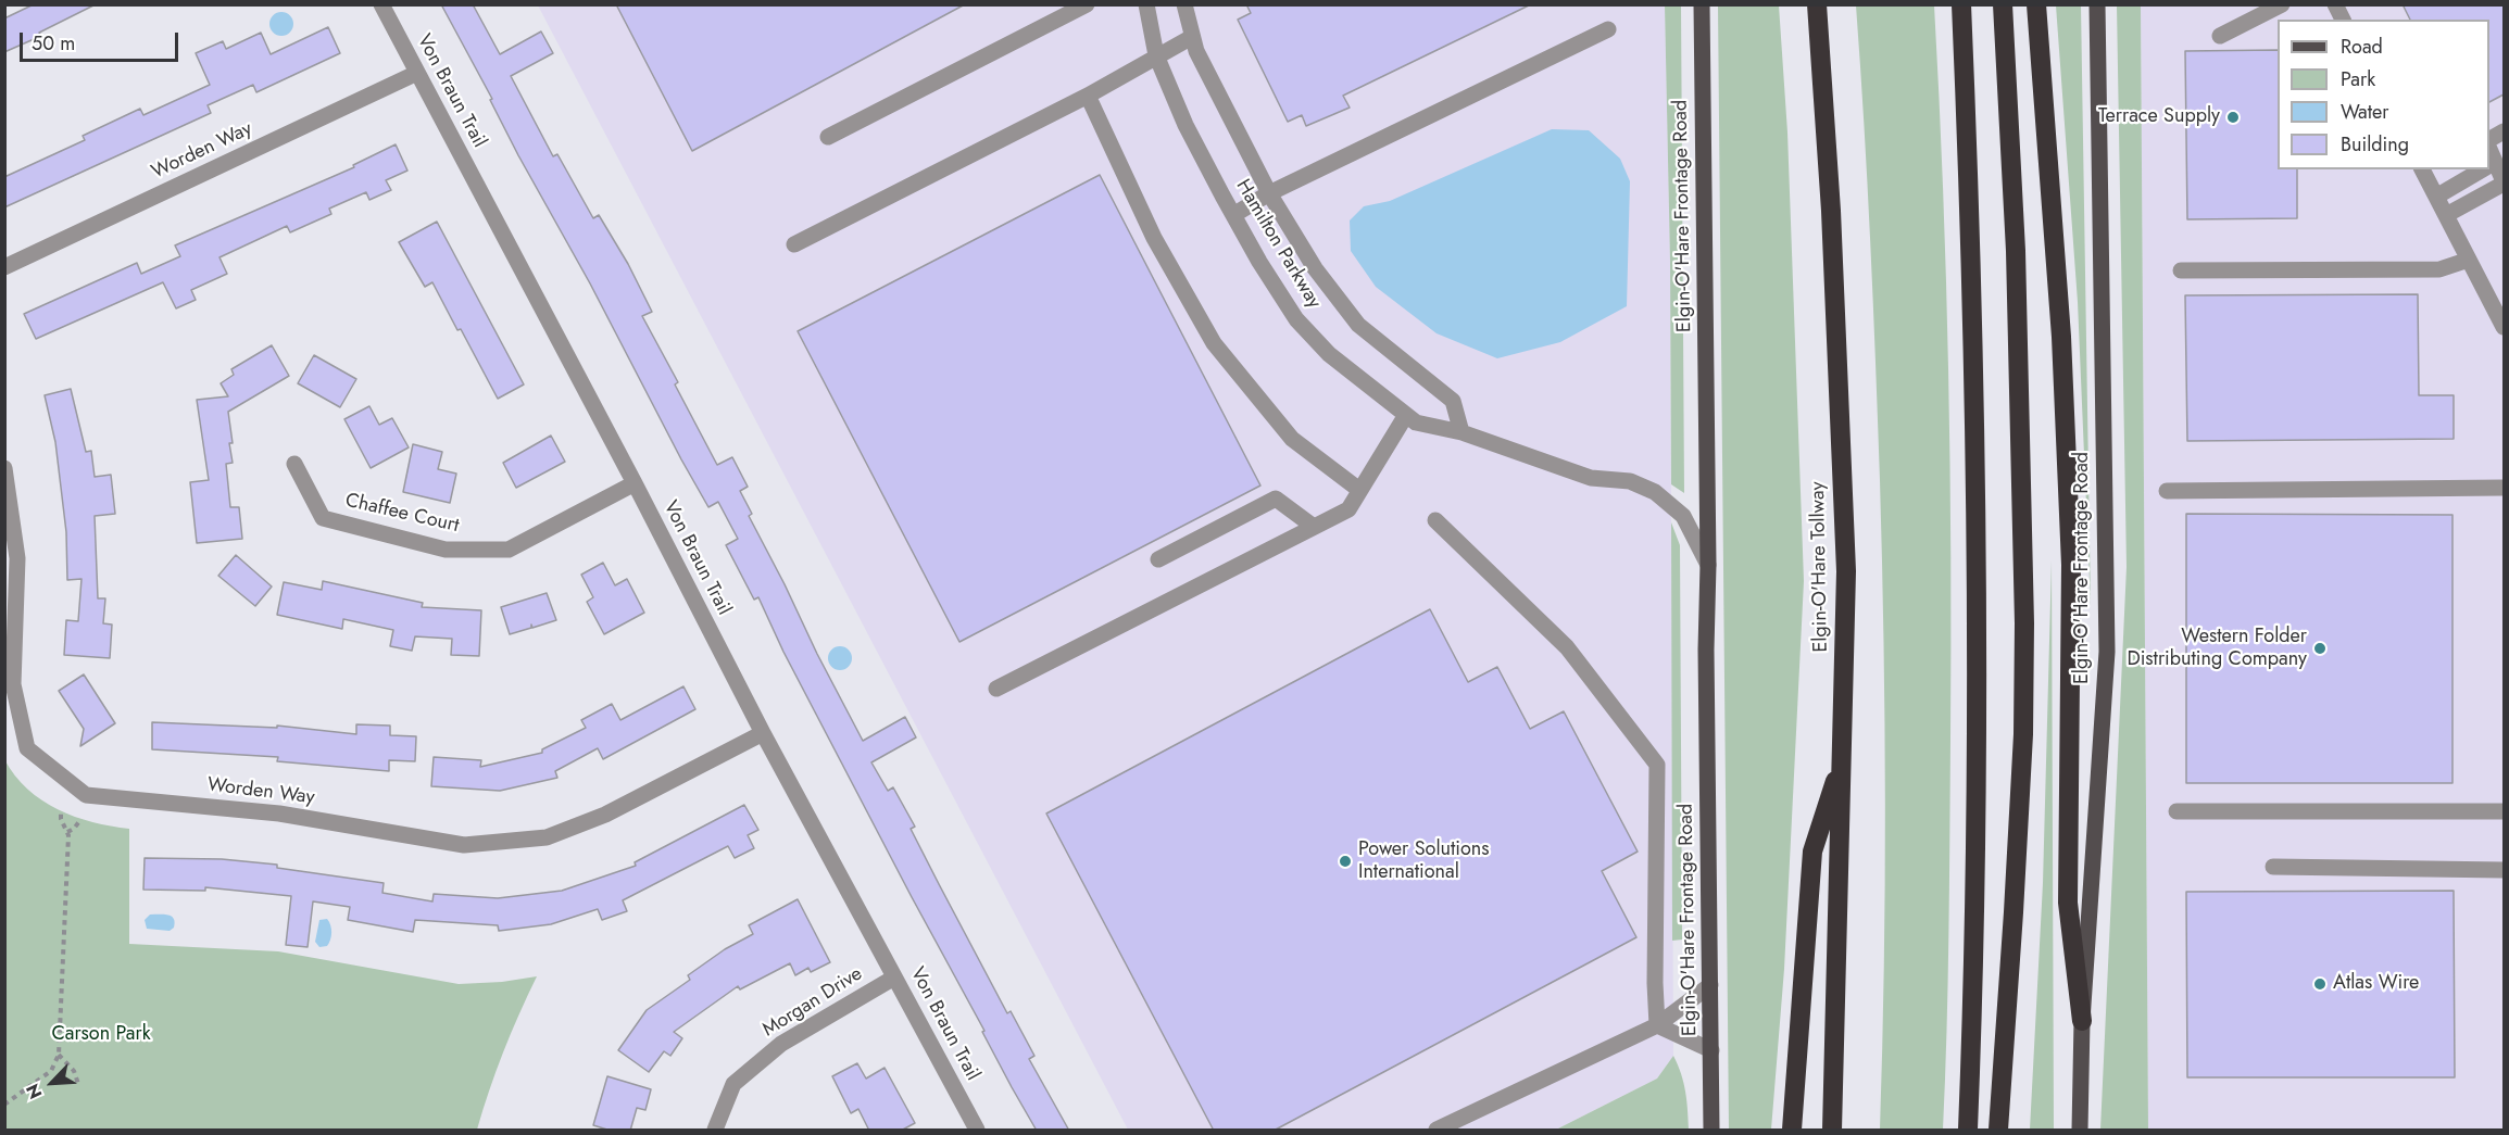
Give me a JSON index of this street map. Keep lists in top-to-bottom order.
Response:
{
  "streets": {
    "highway": ["Elgin-O'Hare Tollway"],
    "main road": ["Elgin-O'Hare Frontage Road"],
    "street": [
      "Von Braun Trail",
      "Worden Way",
      "Hamilton Parkway",
      "Chaffee Court",
      "Morgan Drive"
    ]
  },
  "crossings": [
    ["Von Braun Trail", "Worden Way"],
    ["Von Braun Trail", "Chaffee Court"],
    ["Von Braun Trail", "Morgan Drive"],
    ["Elgin-O'Hare Frontage Road", "Hamilton Parkway"]
  ],
  "parks": ["Carson Park"],
  "places": [
    "Terrace Supply",
    "Western Folder Distributing Company",
    "Power Solutions International",
    "Atlas Wire"
  ],
  "legend": [
    "Road",
    "Park",
    "Water",
    "Building"
  ],
  "scale_bar": "50 m",
  "north": "bottom left"
}
